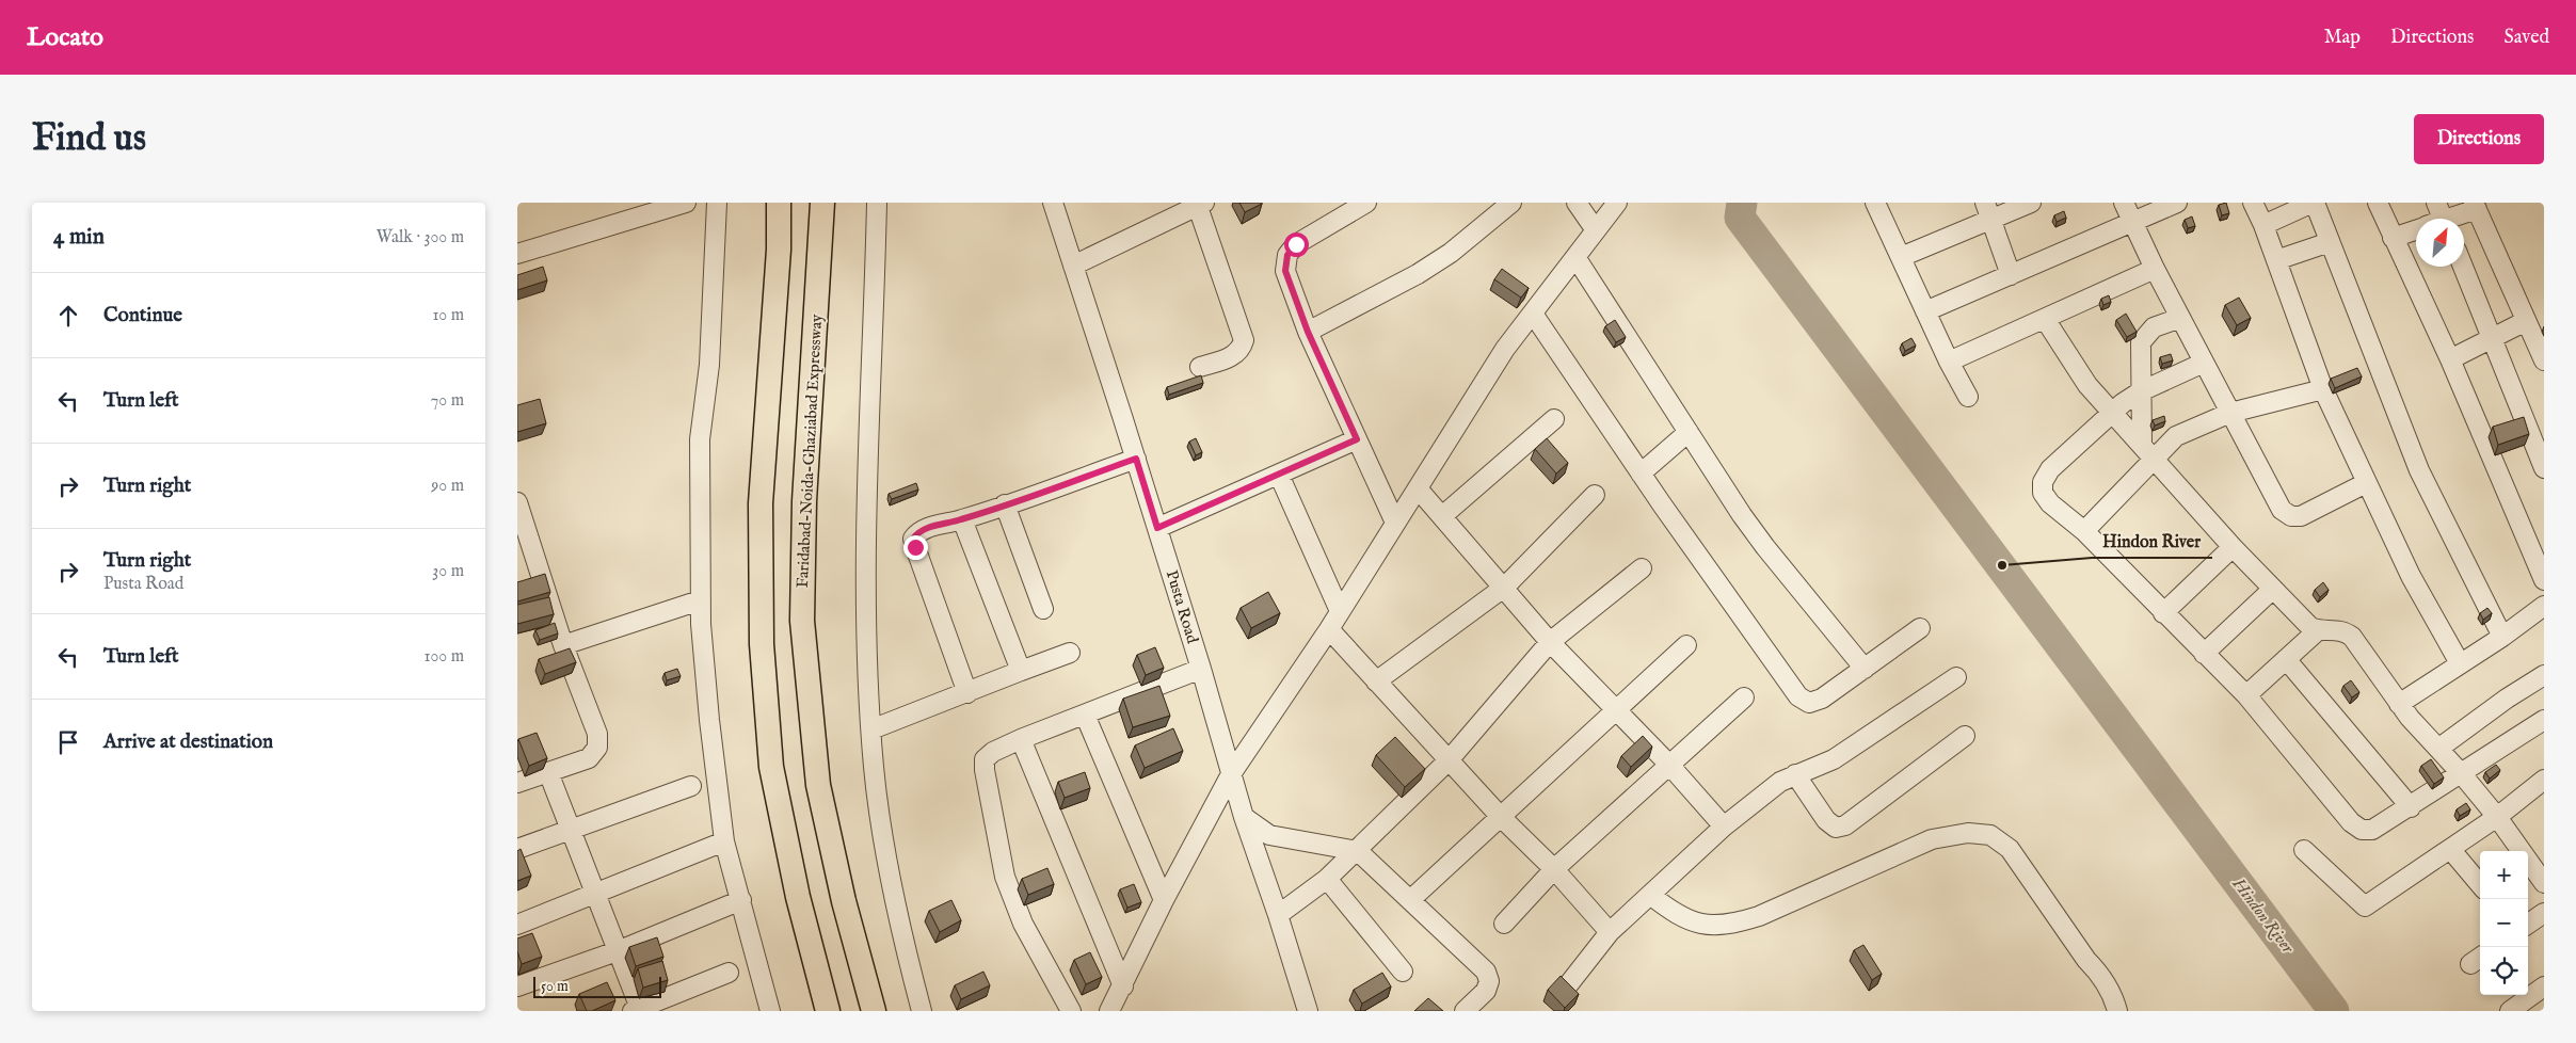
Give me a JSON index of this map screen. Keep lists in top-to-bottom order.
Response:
{
  "streets": {
    "main road": ["Faridabad-Noida-Ghaziabad Expressway"],
    "street": ["Pusta Road"]
  },
  "water": ["Hindon River"],
  "places": ["Hindon River"],
  "scale_bar": "50 m",
  "north": "top right",
  "page": {
    "header": "Locato",
    "nav": ["Map", "Directions", "Saved"],
    "buttons": "Directions",
    "title": "Find us",
    "heading": ["4 min", "Walk · 300 m"],
    "list": [
      ["Continue", "10 m"],
      ["Turn left", "70 m"],
      ["Turn right", "90 m"],
      ["Turn right", "Pusta Road", "30 m"],
      ["Turn left", "100 m"],
      "Arrive at destination"
    ],
    "map_buttons": ["+", "−"],
    "scale": "50 m"
  }
}
